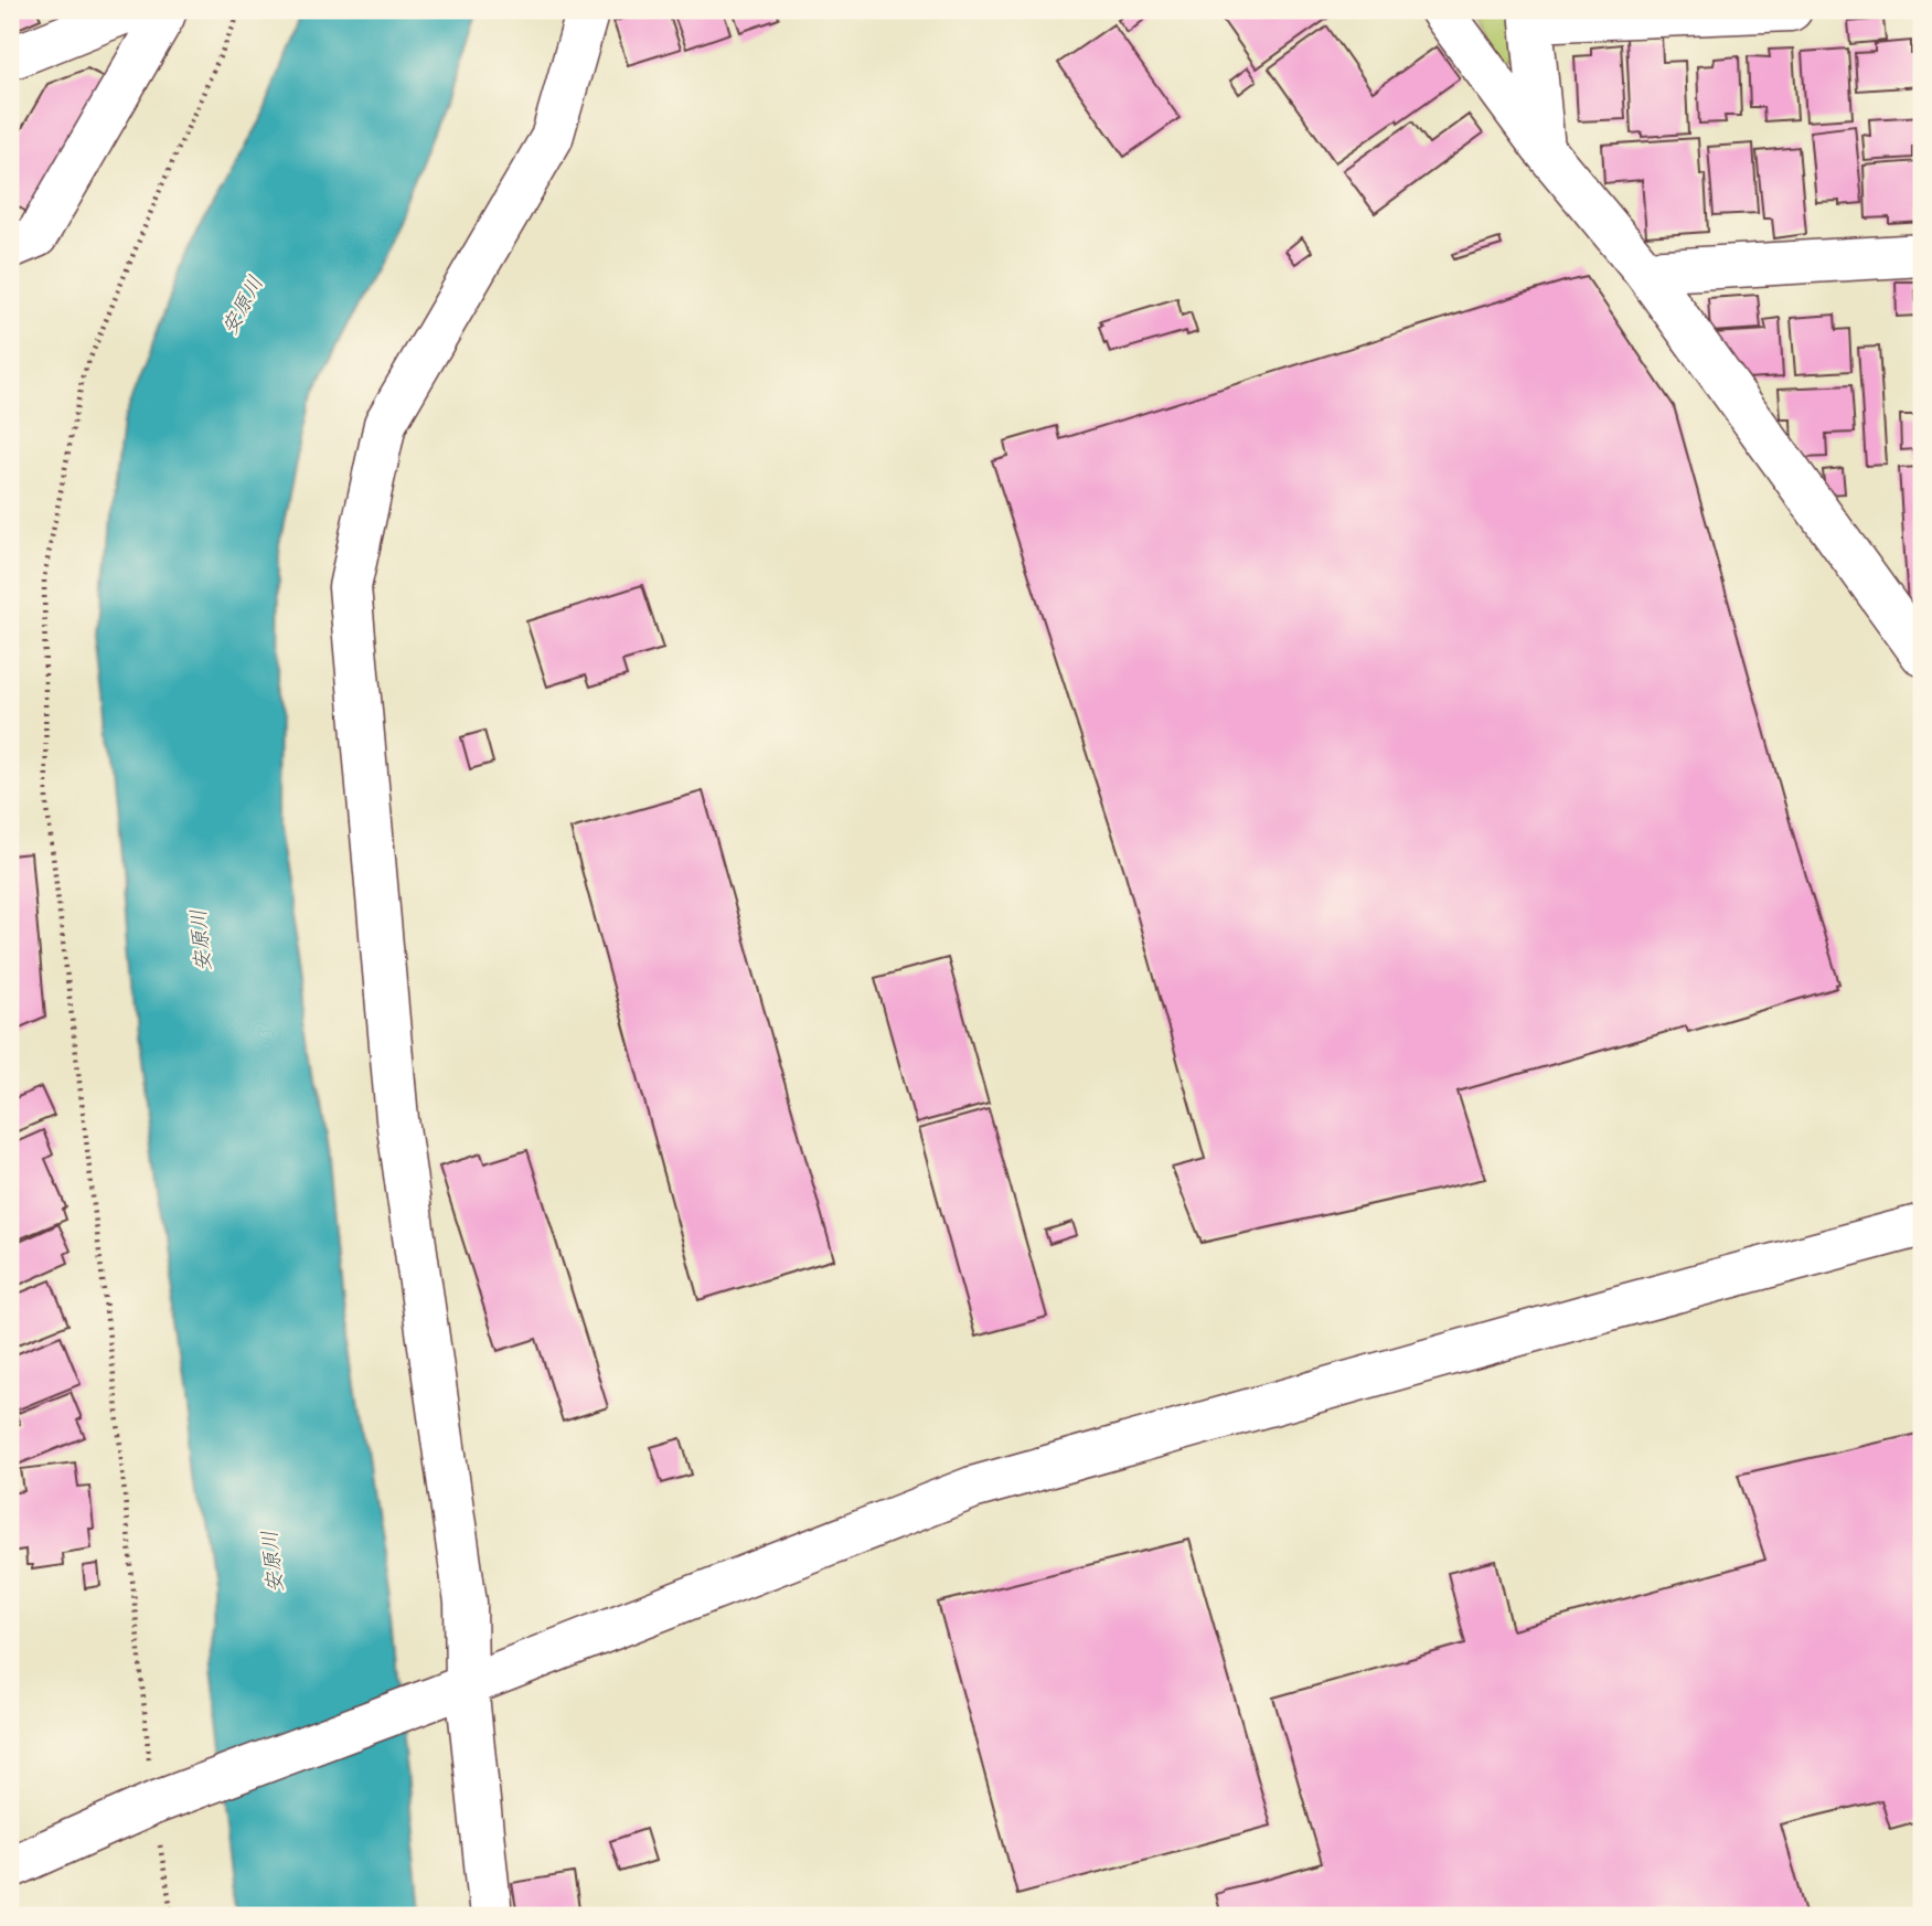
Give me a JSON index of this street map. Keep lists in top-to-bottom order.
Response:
{
  "water": ["安原川"]
}
